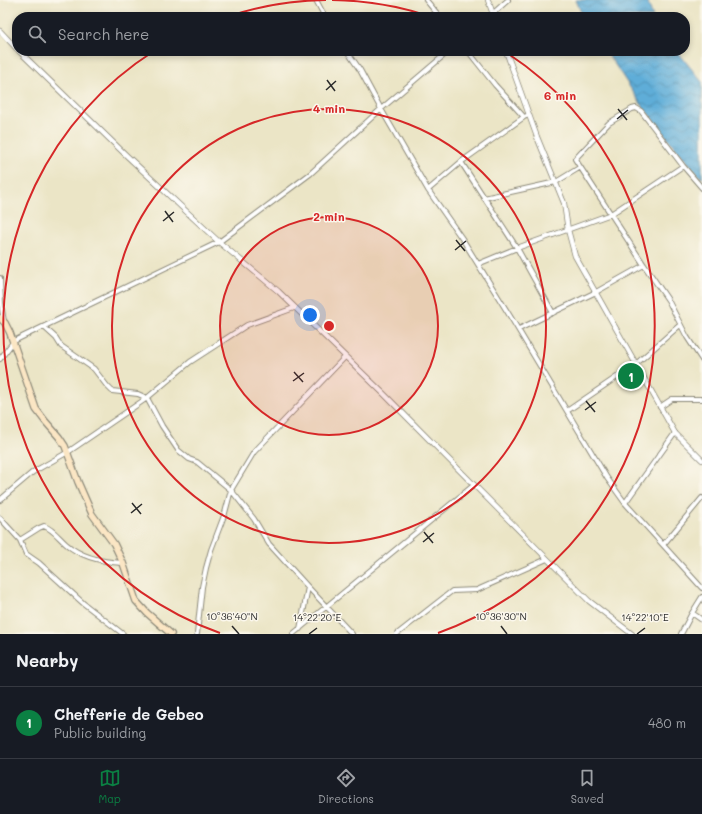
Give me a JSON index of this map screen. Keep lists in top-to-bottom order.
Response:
{
  "page": {
    "search": "Search here",
    "pins": "1",
    "heading": "Nearby",
    "list": [
      {
        "mark": "1",
        "name": "Chefferie de Gebeo",
        "note": "Public building",
        "value": "480 m"
      }
    ],
    "nav": ["Map", "Directions", "Saved"]
  },
  "coordinates": [
    "10°36'40\"N",
    "10°36'30\"N",
    "14°22'20\"E",
    "14°22'10\"E"
  ],
  "rings": ["6 min", "4 min", "2 min"]
}
